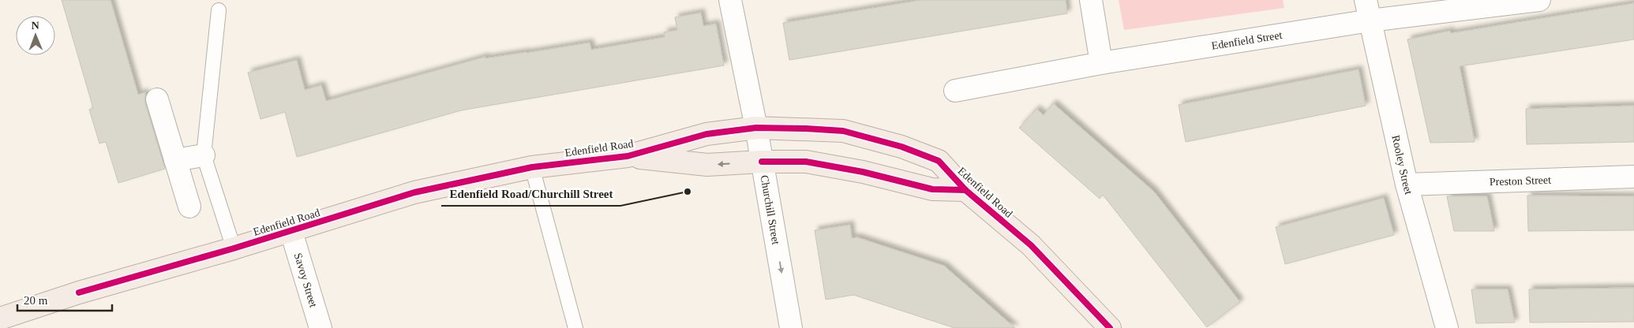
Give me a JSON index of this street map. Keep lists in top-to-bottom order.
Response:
{
  "streets": {
    "main road": ["Edenfield Road"],
    "street": [
      "Edenfield Street",
      "Rooley Street",
      "Preston Street",
      "Churchill Street",
      "Savoy Street"
    ]
  },
  "crossings": [
    ["Edenfield Street", "Rooley Street"],
    ["Edenfield Road", "Churchill Street"],
    ["Edenfield Road", "Savoy Street"],
    ["Rooley Street", "Preston Street"]
  ],
  "one_way": ["Churchill Street"],
  "places": ["Edenfield Road/Churchill Street"],
  "scale_bar": "20 m",
  "north": "top"
}
